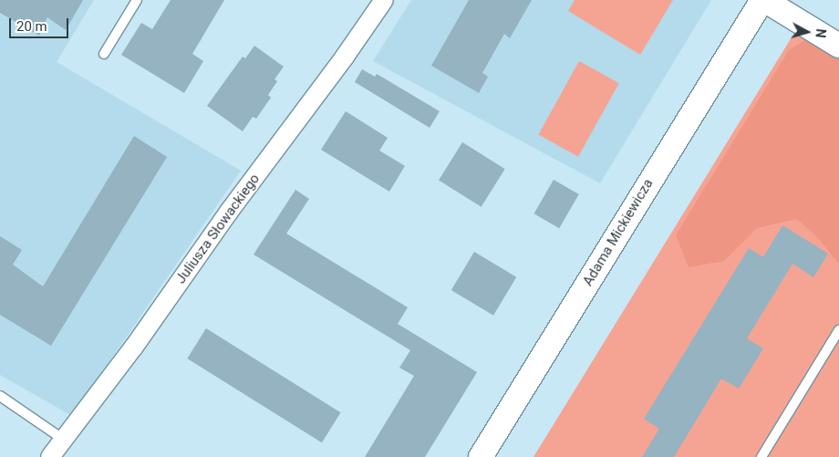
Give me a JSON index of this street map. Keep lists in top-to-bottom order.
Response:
{
  "streets": {
    "street": ["Juliusza Słowackiego", "Adama Mickiewicza"]
  },
  "scale_bar": "20 m",
  "north": "right"
}
